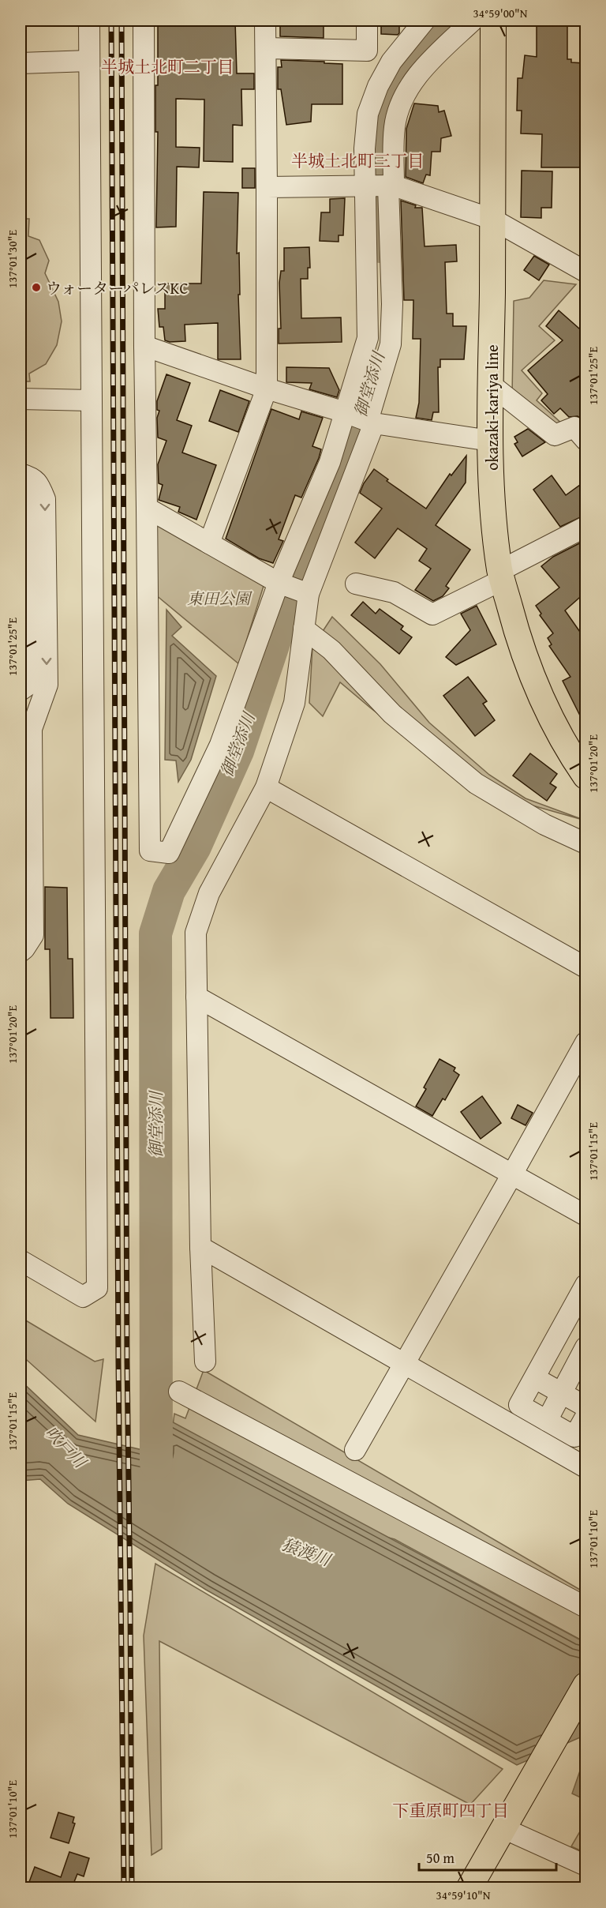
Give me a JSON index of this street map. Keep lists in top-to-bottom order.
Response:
{
  "streets": {
    "main road": ["okazaki-kariya line"]
  },
  "districts": ["半城土北町二丁目", "半城土北町三丁目", "下重原町四丁目"],
  "water": ["御堂添川", "吹戸川", "猿渡川"],
  "parks": ["東田公園"],
  "places": ["ウォーターパレスKC"],
  "scale_bar": "50 m",
  "coordinates": [
    "34°59'00\"N",
    "137°01'30\"E",
    "137°01'25\"E",
    "137°01'20\"E",
    "137°01'15\"E",
    "137°01'10\"E",
    "34°59'10\"N"
  ]
}
